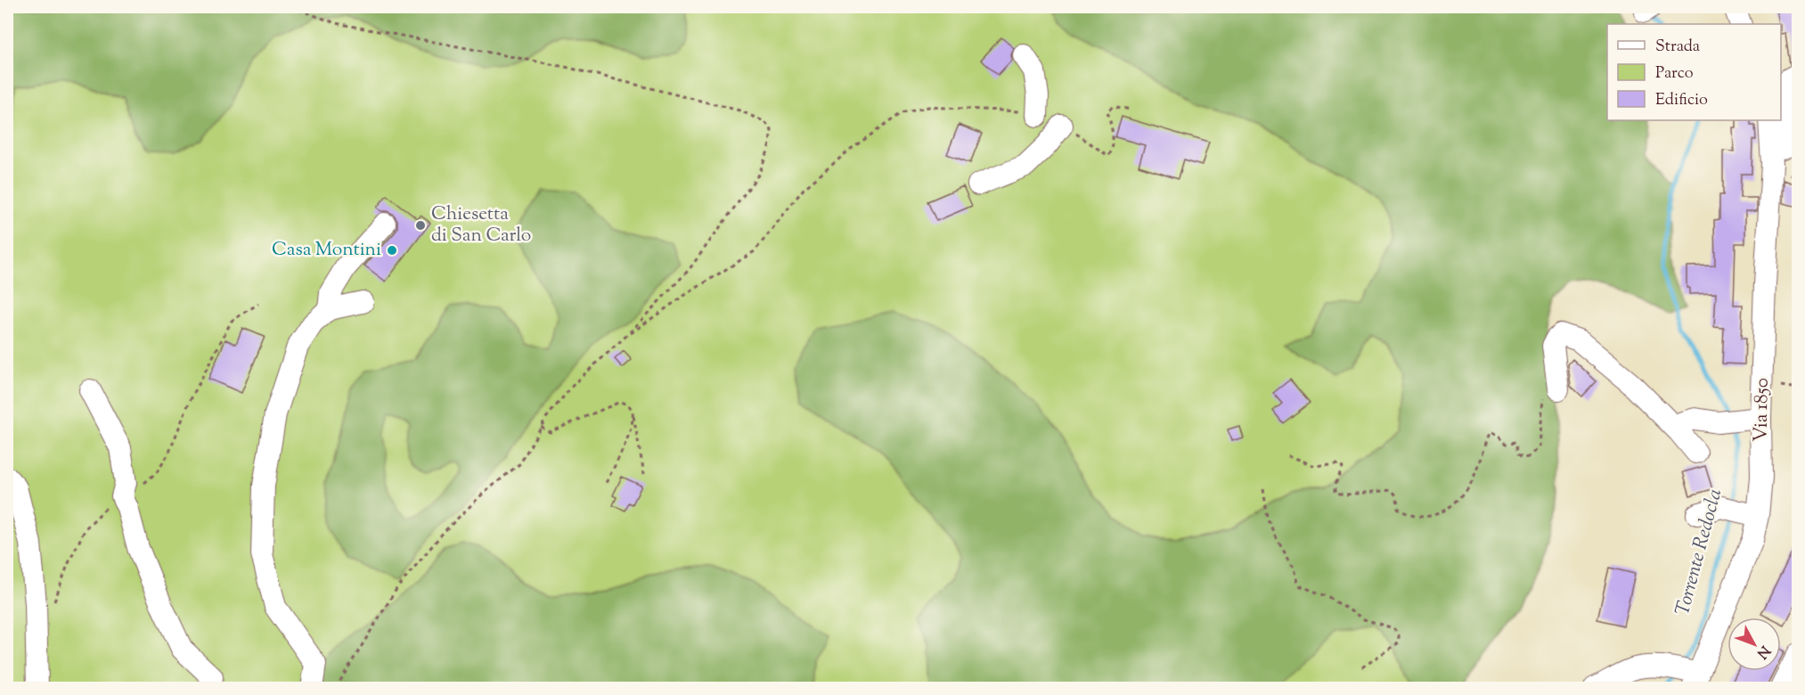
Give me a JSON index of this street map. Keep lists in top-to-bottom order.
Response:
{
  "streets": {
    "street": ["Via 1850"]
  },
  "water": ["Torrente Redocla"],
  "places": ["Chiesetta di San Carlo", "Casa Montini"],
  "legend": ["Strada", "Parco", "Edificio"],
  "north": "bottom right"
}
